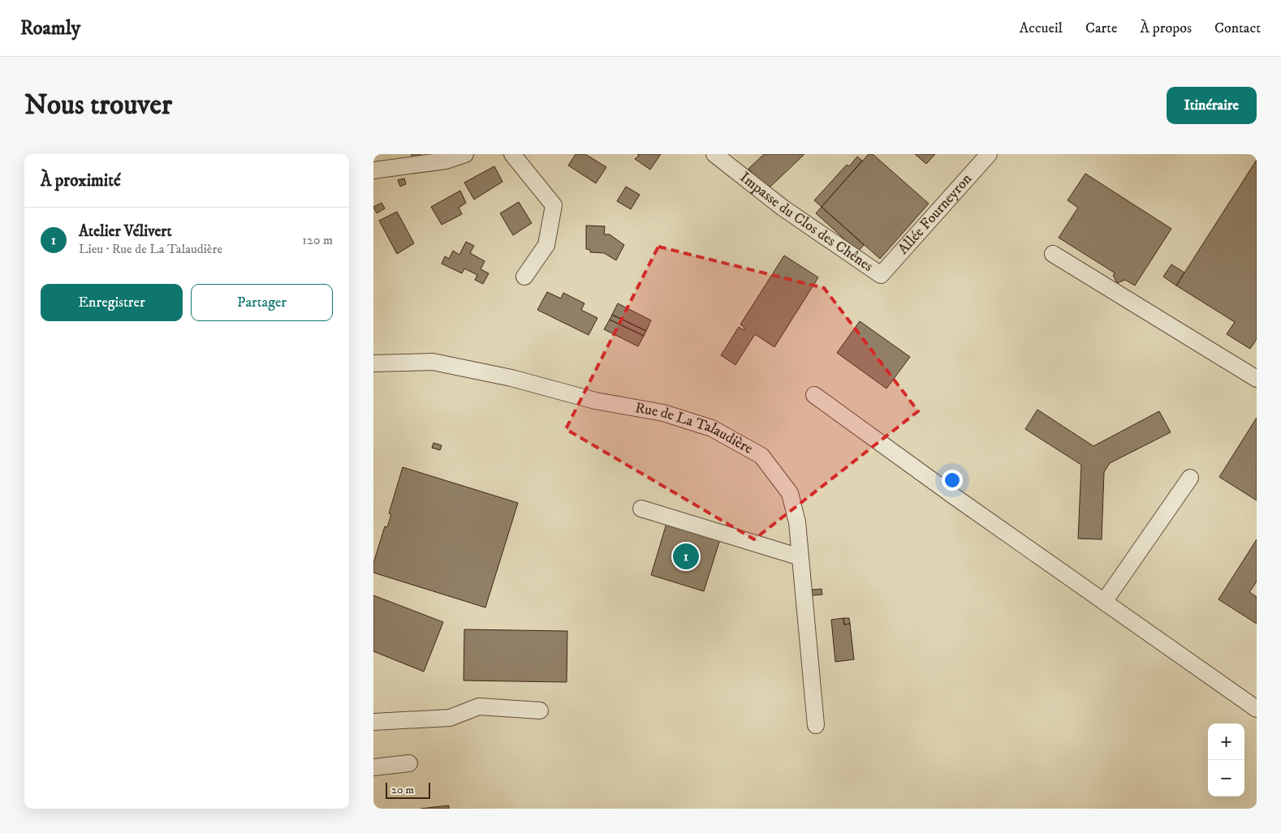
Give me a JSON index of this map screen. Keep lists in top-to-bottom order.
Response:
{
  "streets": {
    "street": ["Allée Fourneyron", "Impasse du Clos des Chênes", "Rue de La Talaudière"]
  },
  "crossings": [
    ["Allée Fourneyron", "Impasse du Clos des Chênes"]
  ],
  "scale_bar": "20 m",
  "page": {
    "header": "Roamly",
    "nav": [
      "Accueil",
      "Carte",
      "À propos",
      "Contact"
    ],
    "buttons": [
      "Itinéraire",
      ["Enregistrer", "Partager"]
    ],
    "title": "Nous trouver",
    "heading": "À proximité",
    "list": [
      {
        "mark": "1",
        "name": "Atelier Vélivert",
        "note": "Lieu · Rue de La Talaudière",
        "value": "120 m"
      }
    ],
    "pins": "1",
    "map_buttons": ["+", "−"],
    "scale": "20 m"
  }
}
